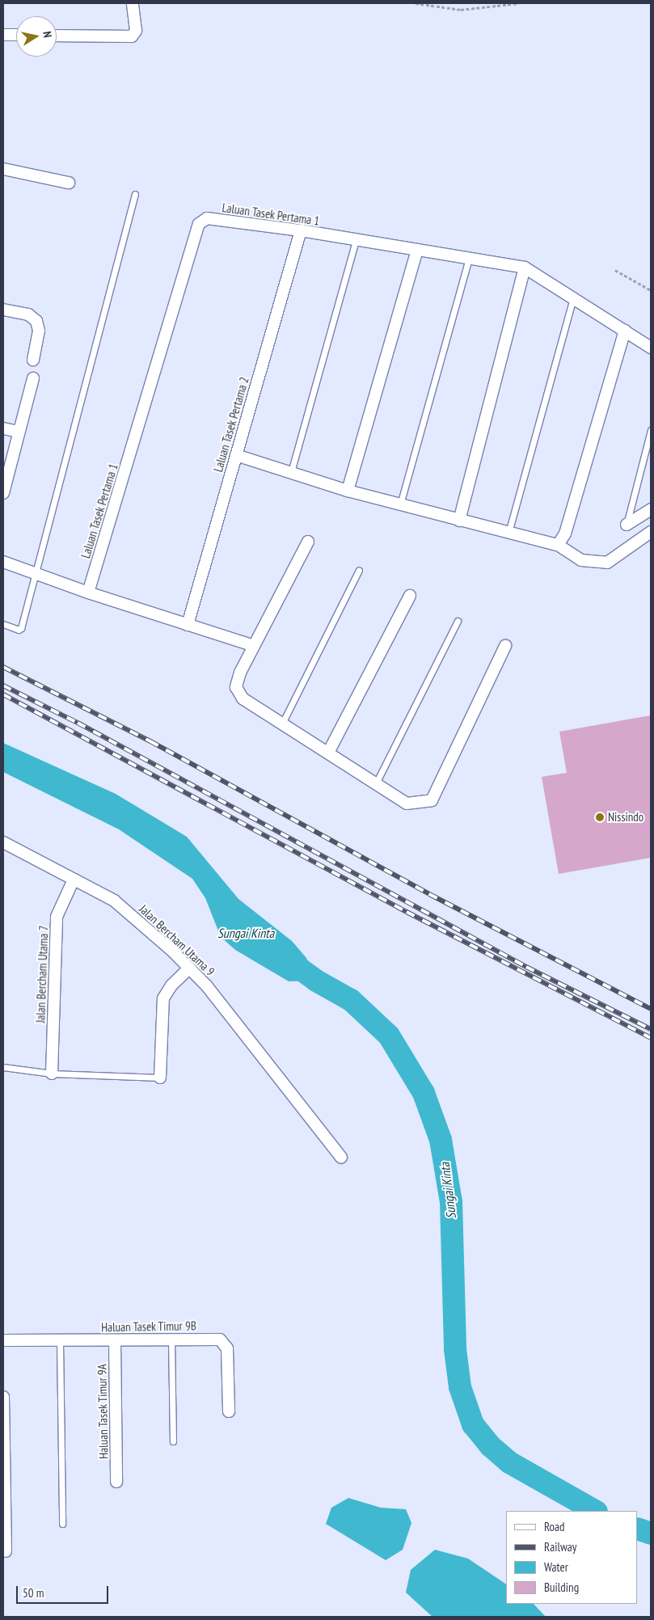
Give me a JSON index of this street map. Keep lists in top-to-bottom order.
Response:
{
  "streets": {
    "street": [
      "Laluan Tasek Pertama 1",
      "Laluan Tasek Pertama 2",
      "Jalan Bercham Utama 9",
      "Jalan Bercham Utama 7",
      "Haluan Tasek Timur 9B",
      "Haluan Tasek Timur 9A"
    ]
  },
  "crossings": [
    ["Laluan Tasek Pertama 1", "Laluan Tasek Pertama 2"],
    ["Jalan Bercham Utama 9", "Jalan Bercham Utama 7"],
    ["Haluan Tasek Timur 9B", "Haluan Tasek Timur 9A"]
  ],
  "water": ["Sungai Kinta"],
  "places": ["Nissindo"],
  "legend": [
    "Road",
    "Railway",
    "Water",
    "Building"
  ],
  "scale_bar": "50 m",
  "north": "right"
}
